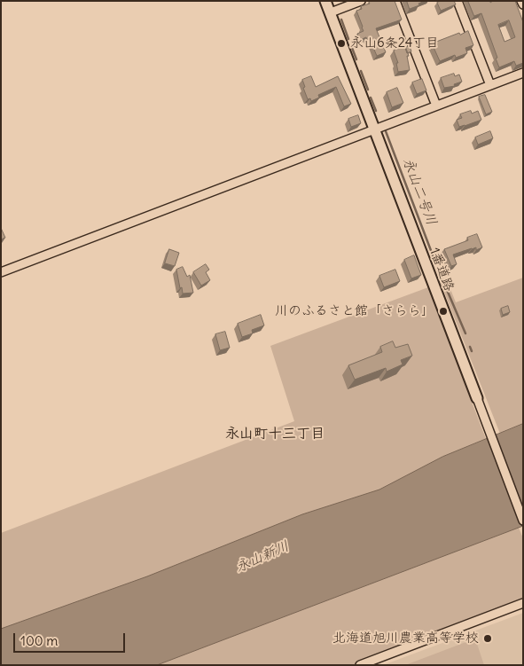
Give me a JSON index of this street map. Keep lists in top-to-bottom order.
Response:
{
  "streets": {
    "street": ["1番道路"]
  },
  "districts": ["永山町十三丁目"],
  "water": ["永山二号川", "永山新川"],
  "places": ["永山6条24丁目", "川のふるさと館「さらら」", "北海道旭川農業高等学校"],
  "scale_bar": "100 m"
}
